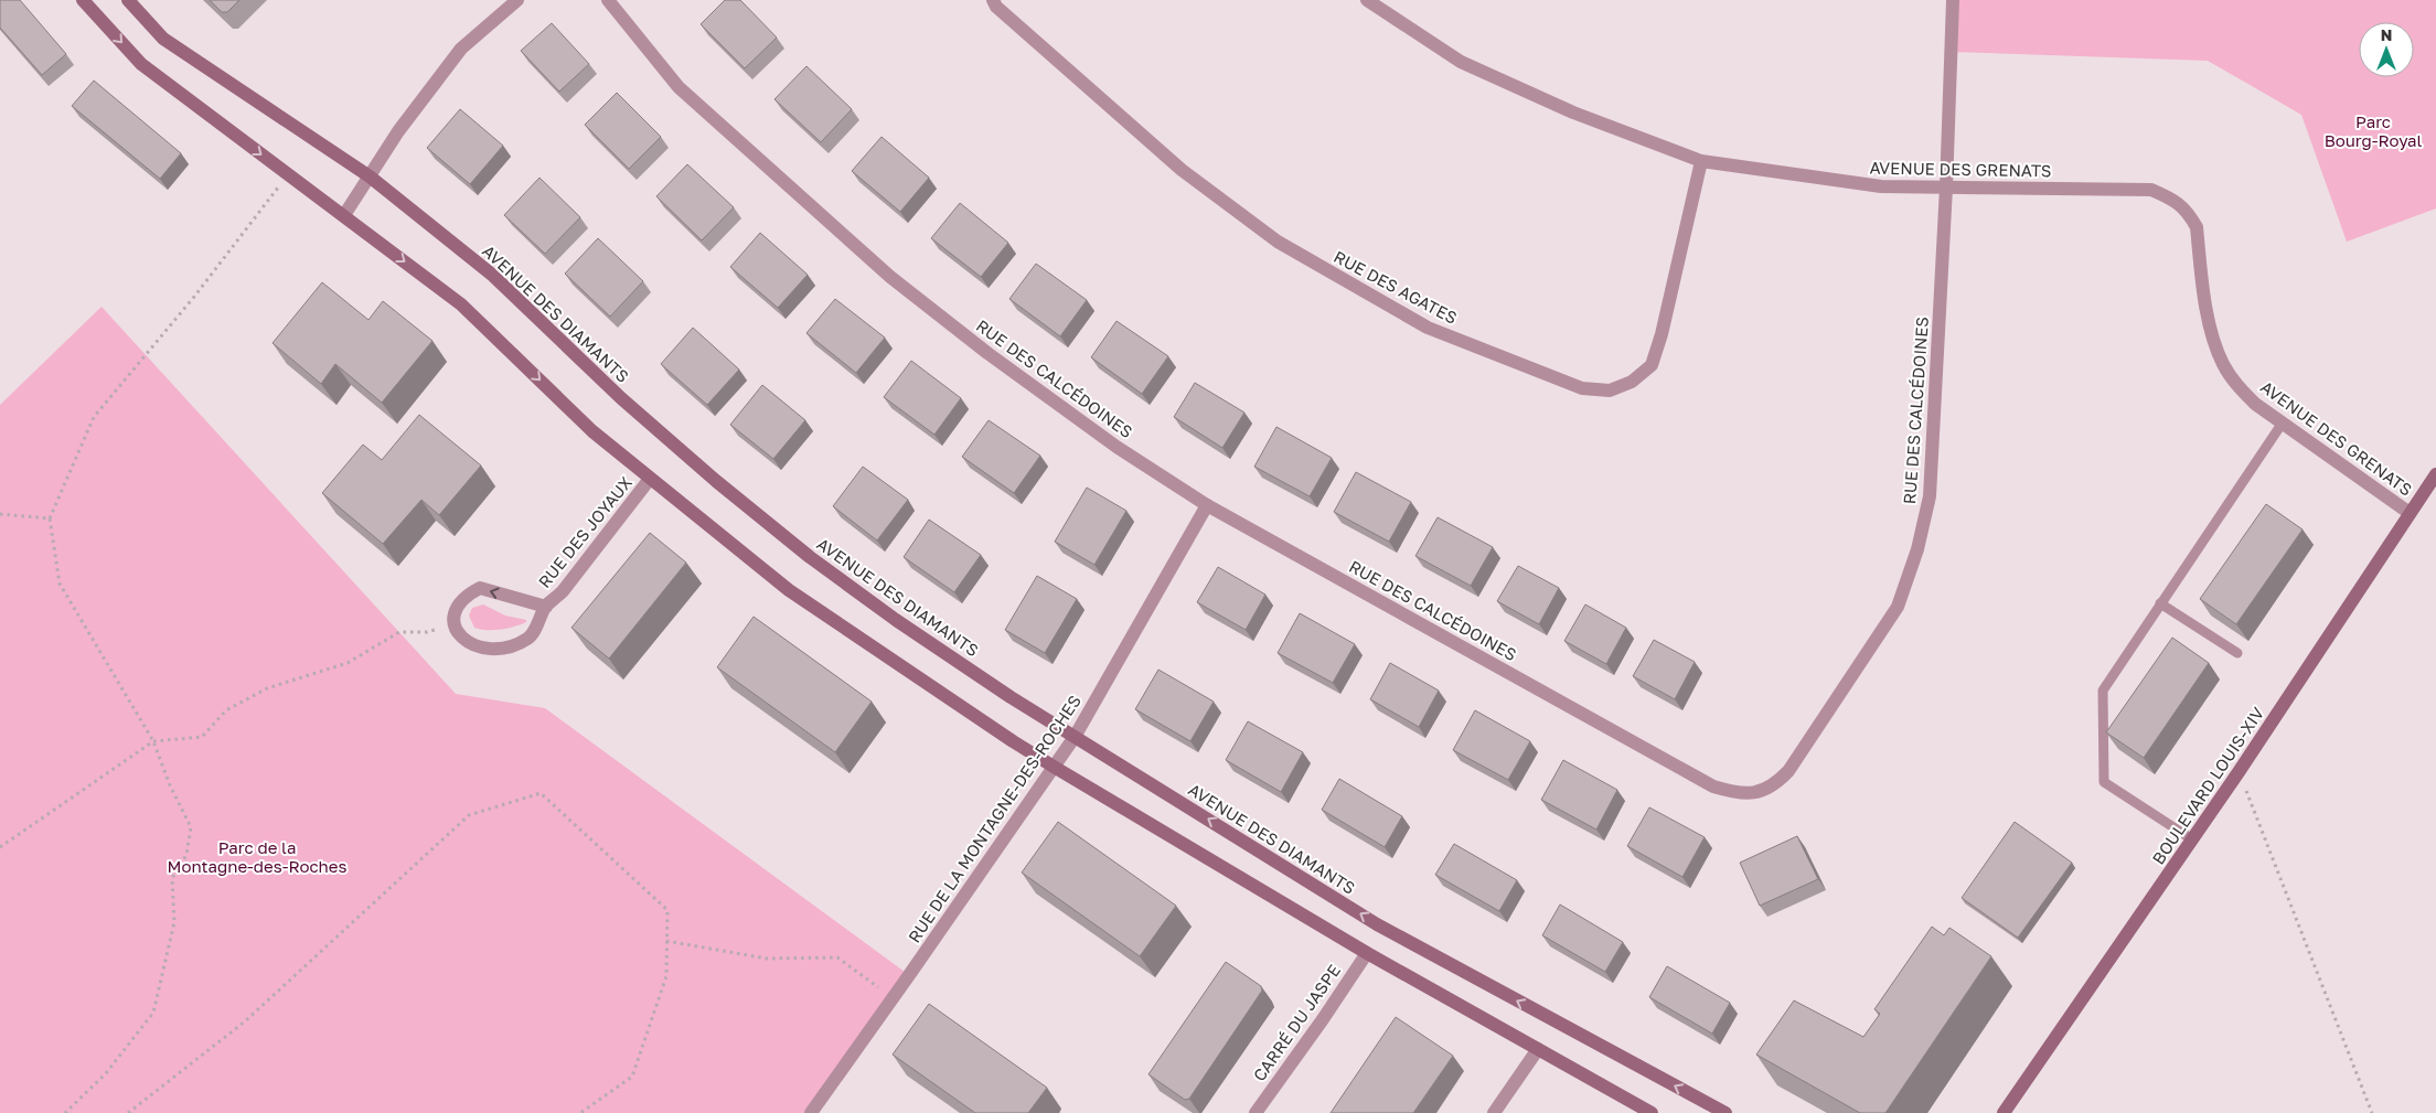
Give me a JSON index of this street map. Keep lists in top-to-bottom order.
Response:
{
  "streets": {
    "street": [
      "AVENUE DES GRENATS",
      "RUE DES AGATES",
      "AVENUE DES DIAMANTS",
      "RUE DES CALCÉDOINES",
      "RUE DES JOYAUX",
      "BOULEVARD LOUIS-XIV",
      "RUE DE LA MONTAGNE-DES-ROCHES",
      "CARRÉ DU JASPE"
    ]
  },
  "crossings": [
    ["AVENUE DES GRENATS", "RUE DES AGATES"],
    ["AVENUE DES GRENATS", "RUE DES CALCÉDOINES"],
    ["AVENUE DES GRENATS", "BOULEVARD LOUIS-XIV"],
    ["AVENUE DES DIAMANTS", "RUE DE LA MONTAGNE-DES-ROCHES"],
    ["RUE DES CALCÉDOINES", "RUE DE LA MONTAGNE-DES-ROCHES"]
  ],
  "parks": ["Parc Bourg-Royal", "Parc de la Montagne-des-Roches"],
  "north": "top"
}
